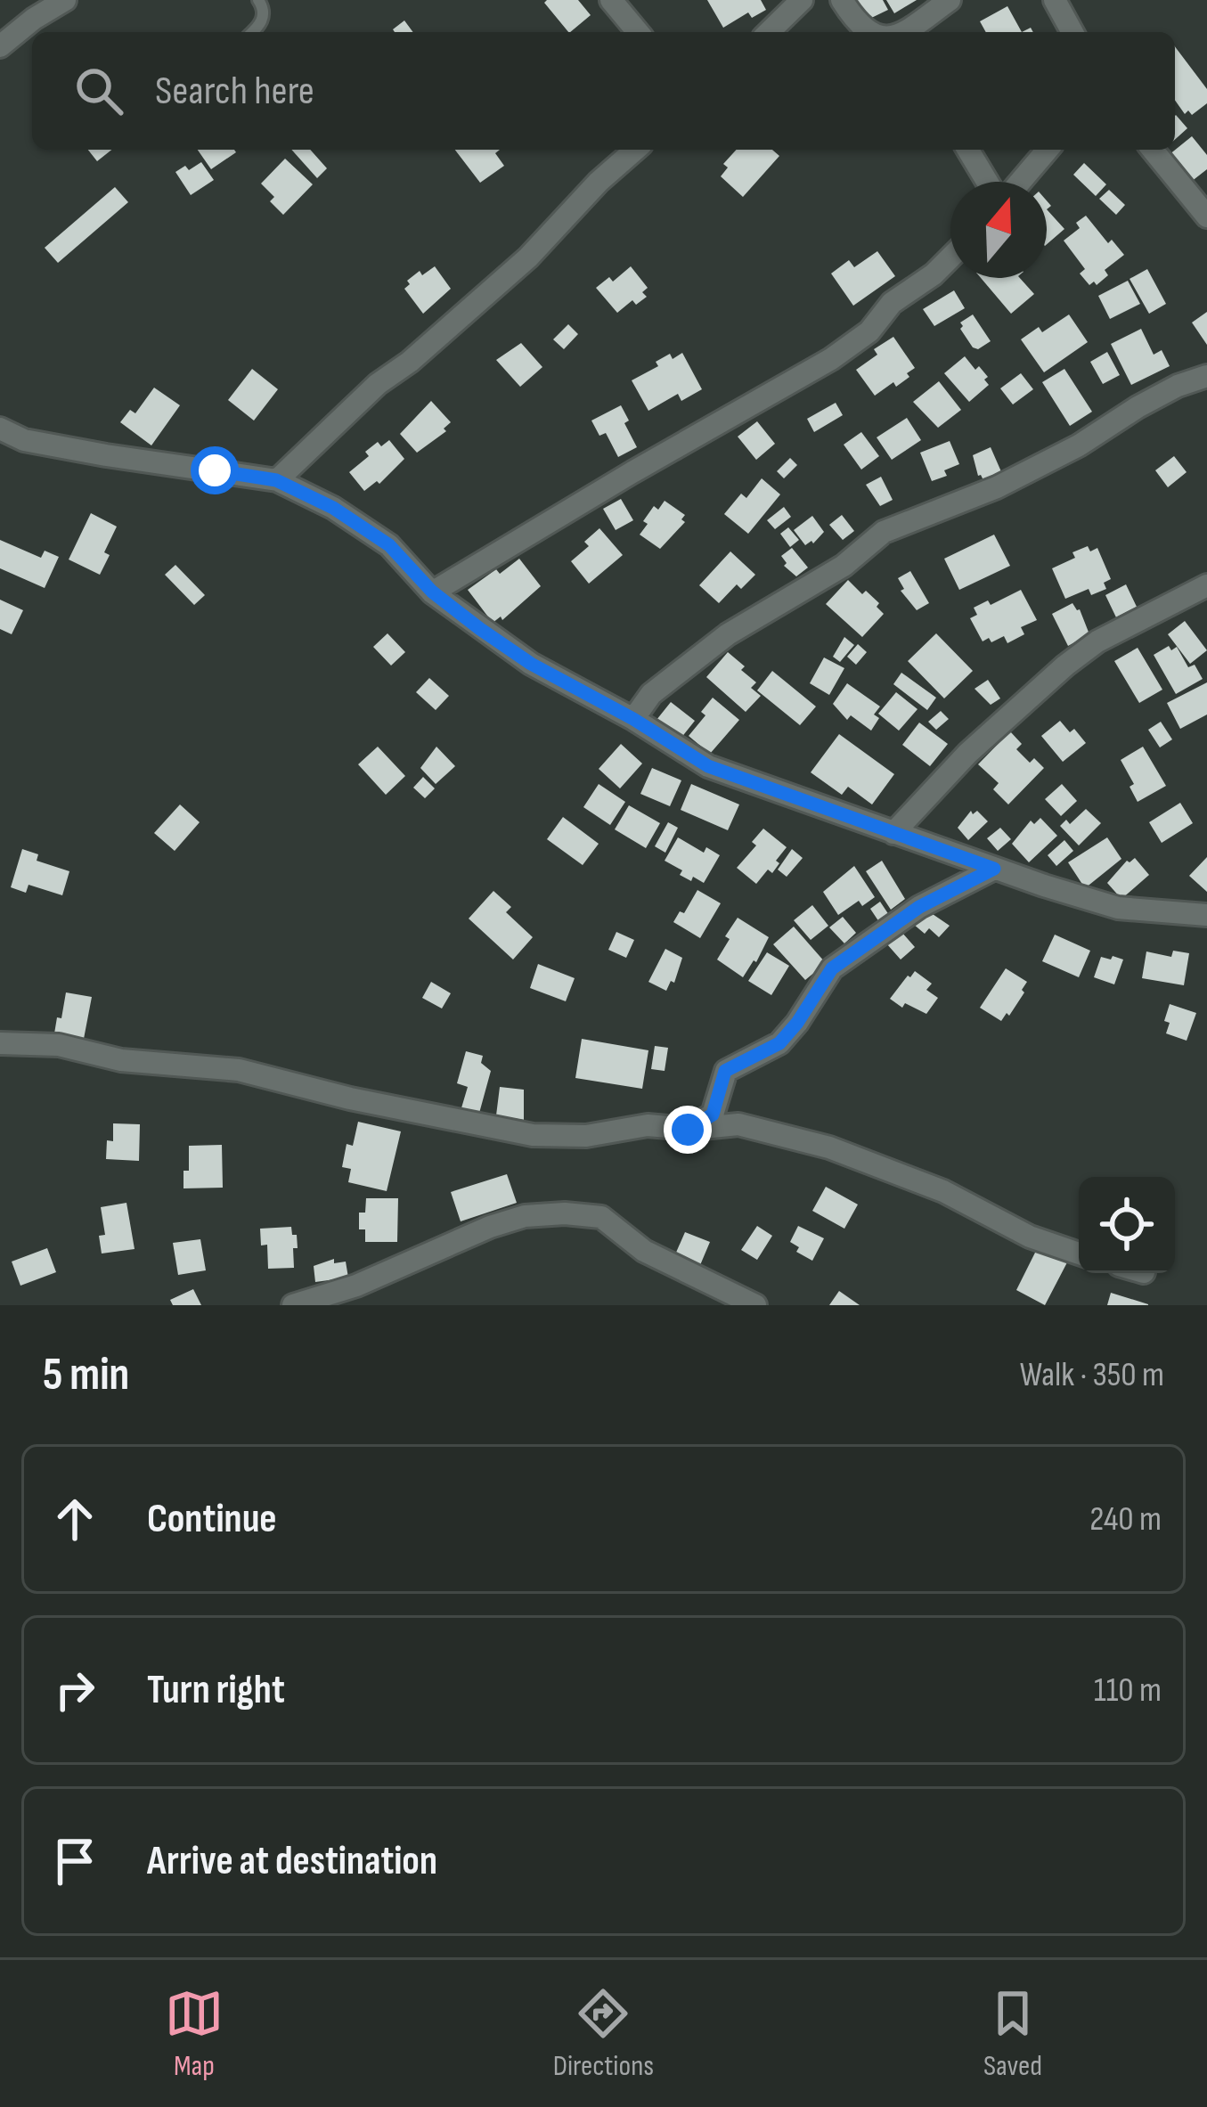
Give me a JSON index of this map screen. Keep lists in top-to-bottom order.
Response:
{
  "north": "top",
  "page": {
    "search": "Search here",
    "heading": ["5 min", "Walk · 350 m"],
    "list": [
      ["Continue", "240 m"],
      ["Turn right", "110 m"],
      "Arrive at destination"
    ],
    "nav": ["Map", "Directions", "Saved"]
  }
}
